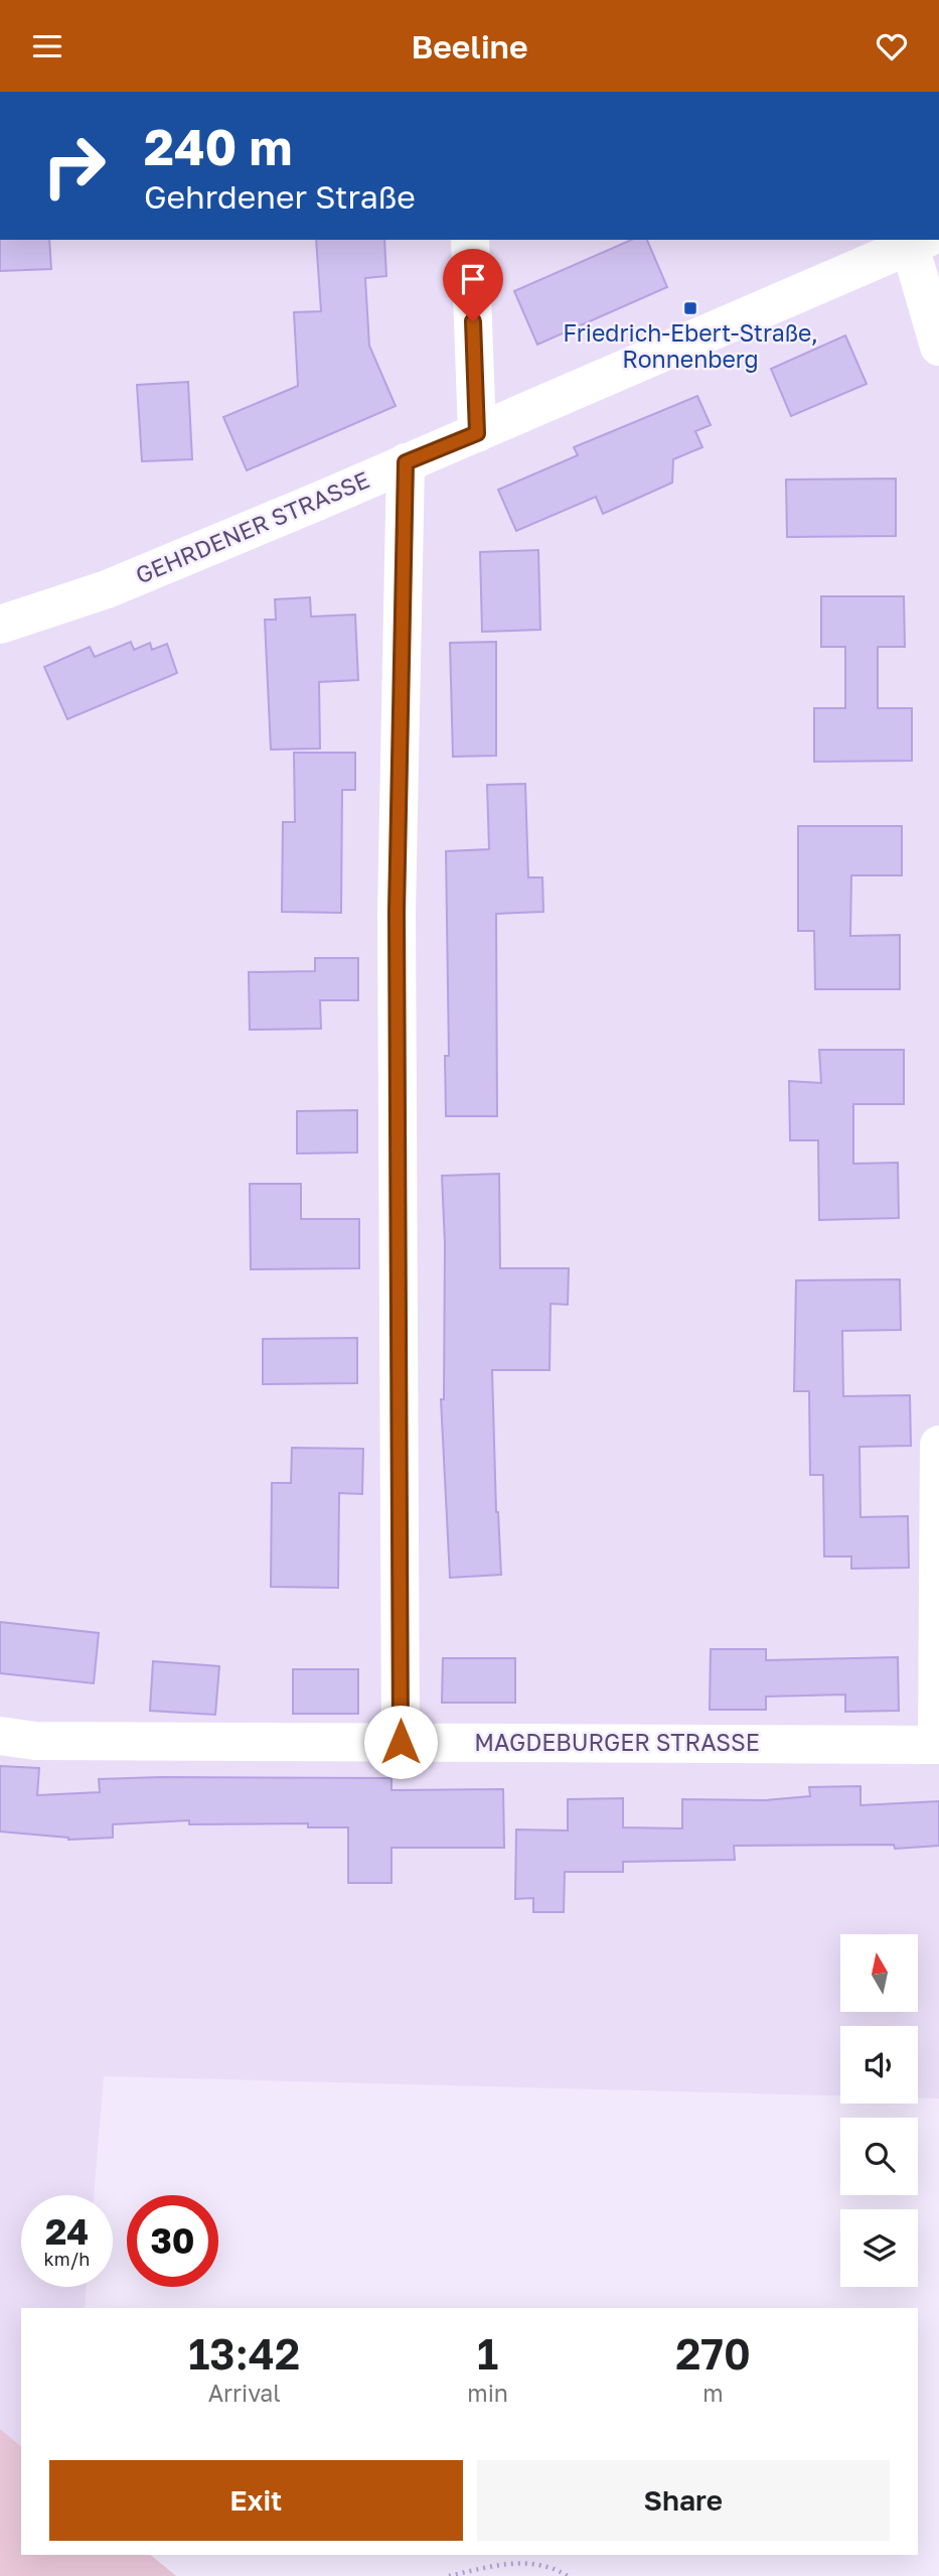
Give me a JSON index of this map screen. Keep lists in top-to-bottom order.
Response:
{
  "streets": {
    "street": ["GEHRDENER STRASSE", "MAGDEBURGER STRASSE"]
  },
  "places": {
    "transit": ["Friedrich-Ebert-Straße, Ronnenberg"]
  },
  "north": "top",
  "page": {
    "header": "Beeline",
    "turn": ["240 m", "Gehrdener Straße"],
    "speed": "24 km/h",
    "limit": "30",
    "eta": [
      "13:42",
      "Arrival",
      "1",
      "min",
      "270",
      "m"
    ],
    "buttons": ["Exit", "Share"]
  }
}
